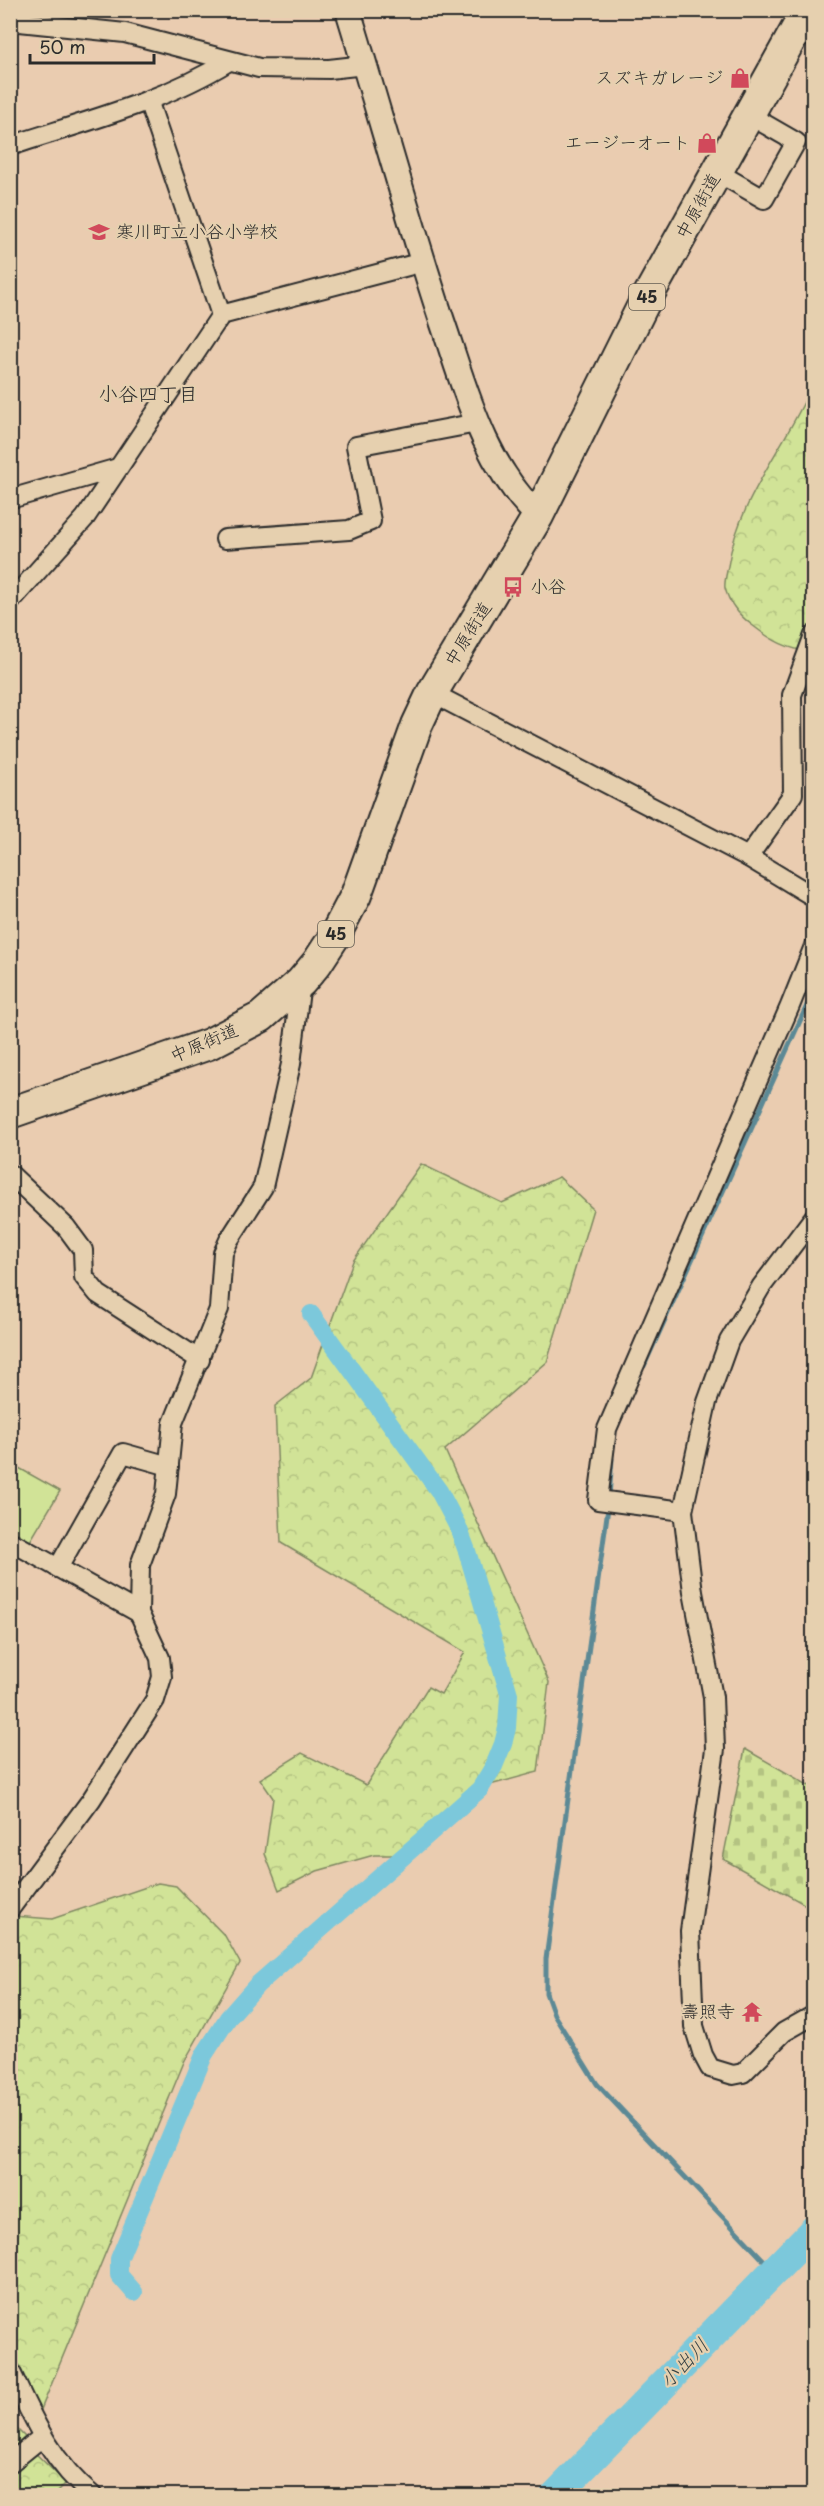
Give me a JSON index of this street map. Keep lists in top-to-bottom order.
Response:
{
  "streets": {
    "main road": ["中原街道", "45"]
  },
  "districts": ["小谷四丁目"],
  "water": ["小出川"],
  "places": {
    "shop": ["スズキガレージ", "エージーオート"],
    "school or university": ["寒川町立小谷小学校"],
    "bus stop": ["小谷"],
    "temple": ["壽照寺"]
  },
  "scale_bar": "50 m"
}
